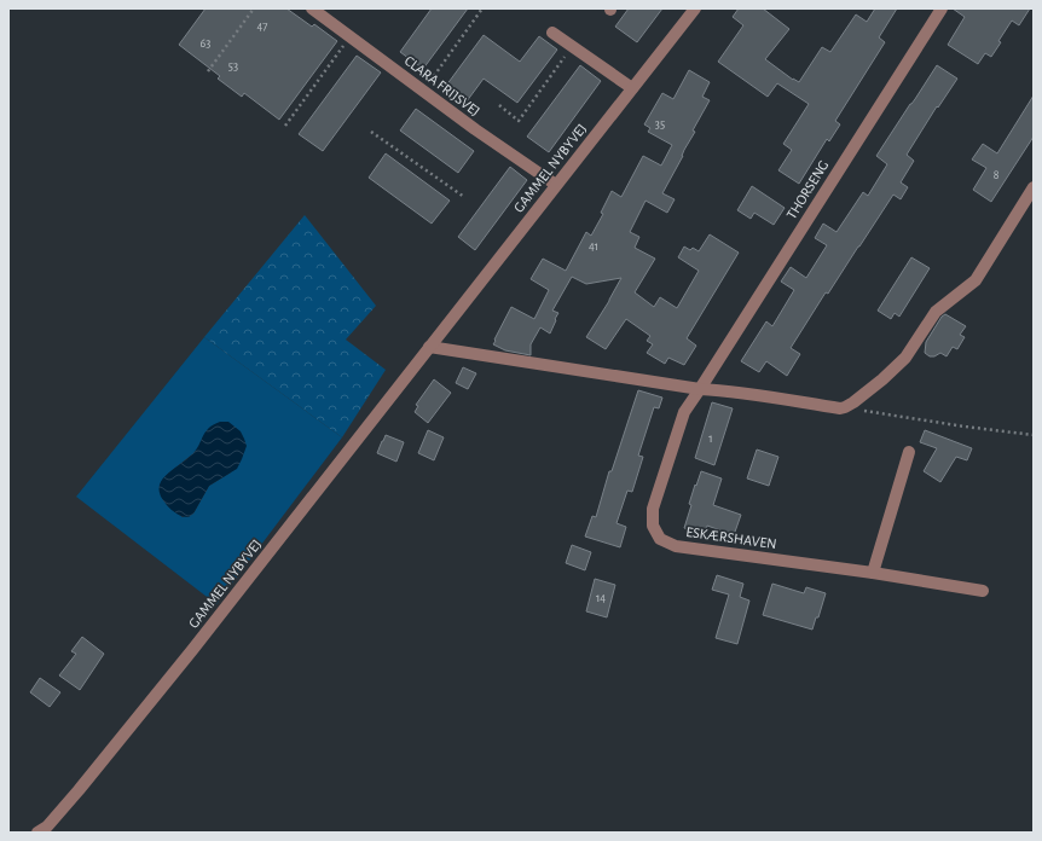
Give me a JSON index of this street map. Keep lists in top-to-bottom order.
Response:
{
  "streets": {
    "street": [
      "CLARA FRIJSVEJ",
      "GAMMEL NYBYVEJ",
      "THORSENG",
      "ESKÆRSHAVEN"
    ]
  },
  "crossings": [
    ["CLARA FRIJSVEJ", "GAMMEL NYBYVEJ"],
    ["THORSENG", "ESKÆRSHAVEN"]
  ],
  "house_numbers": [
    "47",
    "63",
    "53",
    "35",
    "8",
    "41",
    "1",
    "14"
  ]
}
